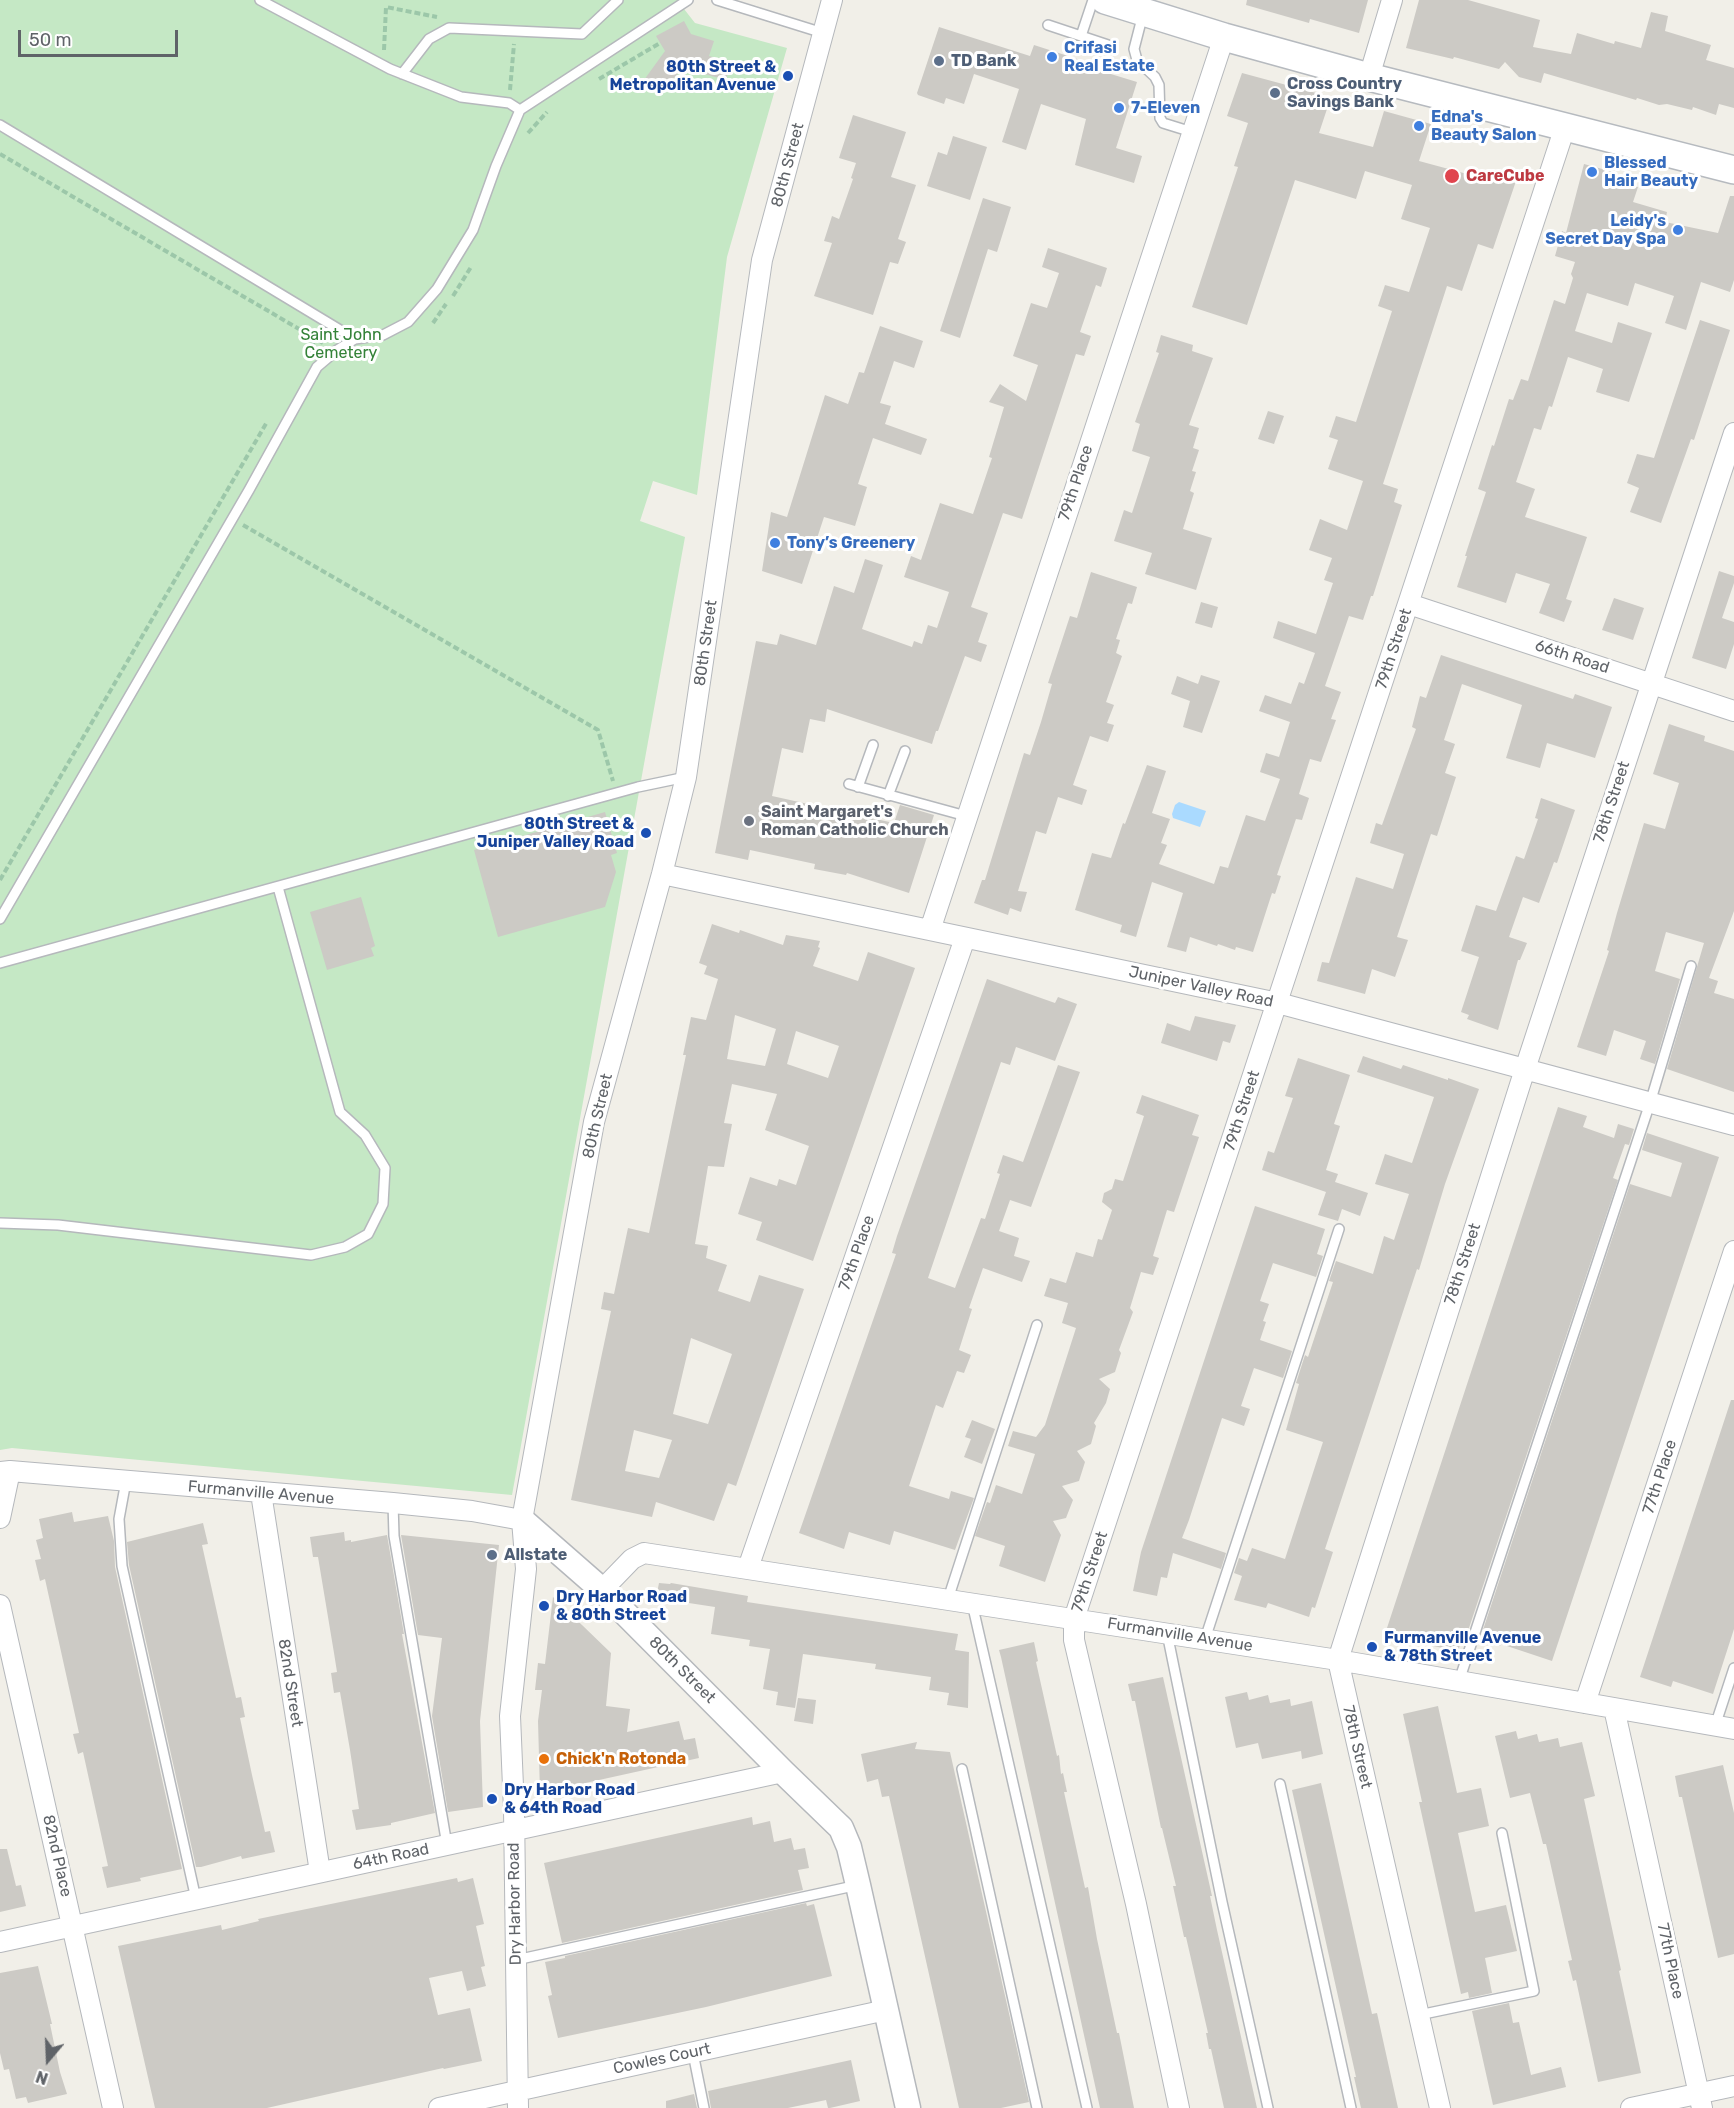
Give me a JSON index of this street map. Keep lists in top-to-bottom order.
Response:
{
  "streets": {
    "street": [
      "80th Street",
      "79th Place",
      "79th Street",
      "66th Road",
      "78th Street",
      "Juniper Valley Road",
      "77th Place",
      "Furmanville Avenue",
      "82nd Street",
      "82nd Place",
      "64th Road",
      "Dry Harbor Road",
      "Cowles Court"
    ]
  },
  "crossings": [
    ["80th Street", "Juniper Valley Road"],
    ["80th Street", "Furmanville Avenue"],
    ["80th Street", "64th Road"],
    ["80th Street", "Dry Harbor Road"],
    ["80th Street", "Cowles Court"],
    ["79th Place", "Juniper Valley Road"],
    ["79th Place", "Furmanville Avenue"],
    ["79th Street", "66th Road"],
    ["79th Street", "Juniper Valley Road"],
    ["79th Street", "Furmanville Avenue"],
    ["66th Road", "78th Street"],
    ["78th Street", "Juniper Valley Road"],
    ["78th Street", "Furmanville Avenue"],
    ["77th Place", "Furmanville Avenue"],
    ["Furmanville Avenue", "82nd Street"],
    ["Furmanville Avenue", "Dry Harbor Road"],
    ["82nd Street", "64th Road"],
    ["82nd Place", "64th Road"],
    ["64th Road", "Dry Harbor Road"],
    ["Dry Harbor Road", "Cowles Court"]
  ],
  "parks": ["Saint John Cemetery"],
  "places": [
    "Crifasi Real Estate",
    "TD Bank",
    "80th Street & Metropolitan Avenue",
    "Cross Country Savings Bank",
    "7-Eleven",
    "Edna's Beauty Salon",
    "Blessed Hair Beauty",
    "CareCube",
    "Leidy's Secret Day Spa",
    "Tony’s Greenery",
    "Saint Margaret's Roman Catholic Church",
    "80th Street & Juniper Valley Road",
    "Allstate",
    "Dry Harbor Road & 80th Street",
    "Furmanville Avenue & 78th Street",
    "Chick'n Rotonda",
    "Dry Harbor Road & 64th Road"
  ],
  "scale_bar": "50 m",
  "north": "bottom"
}
